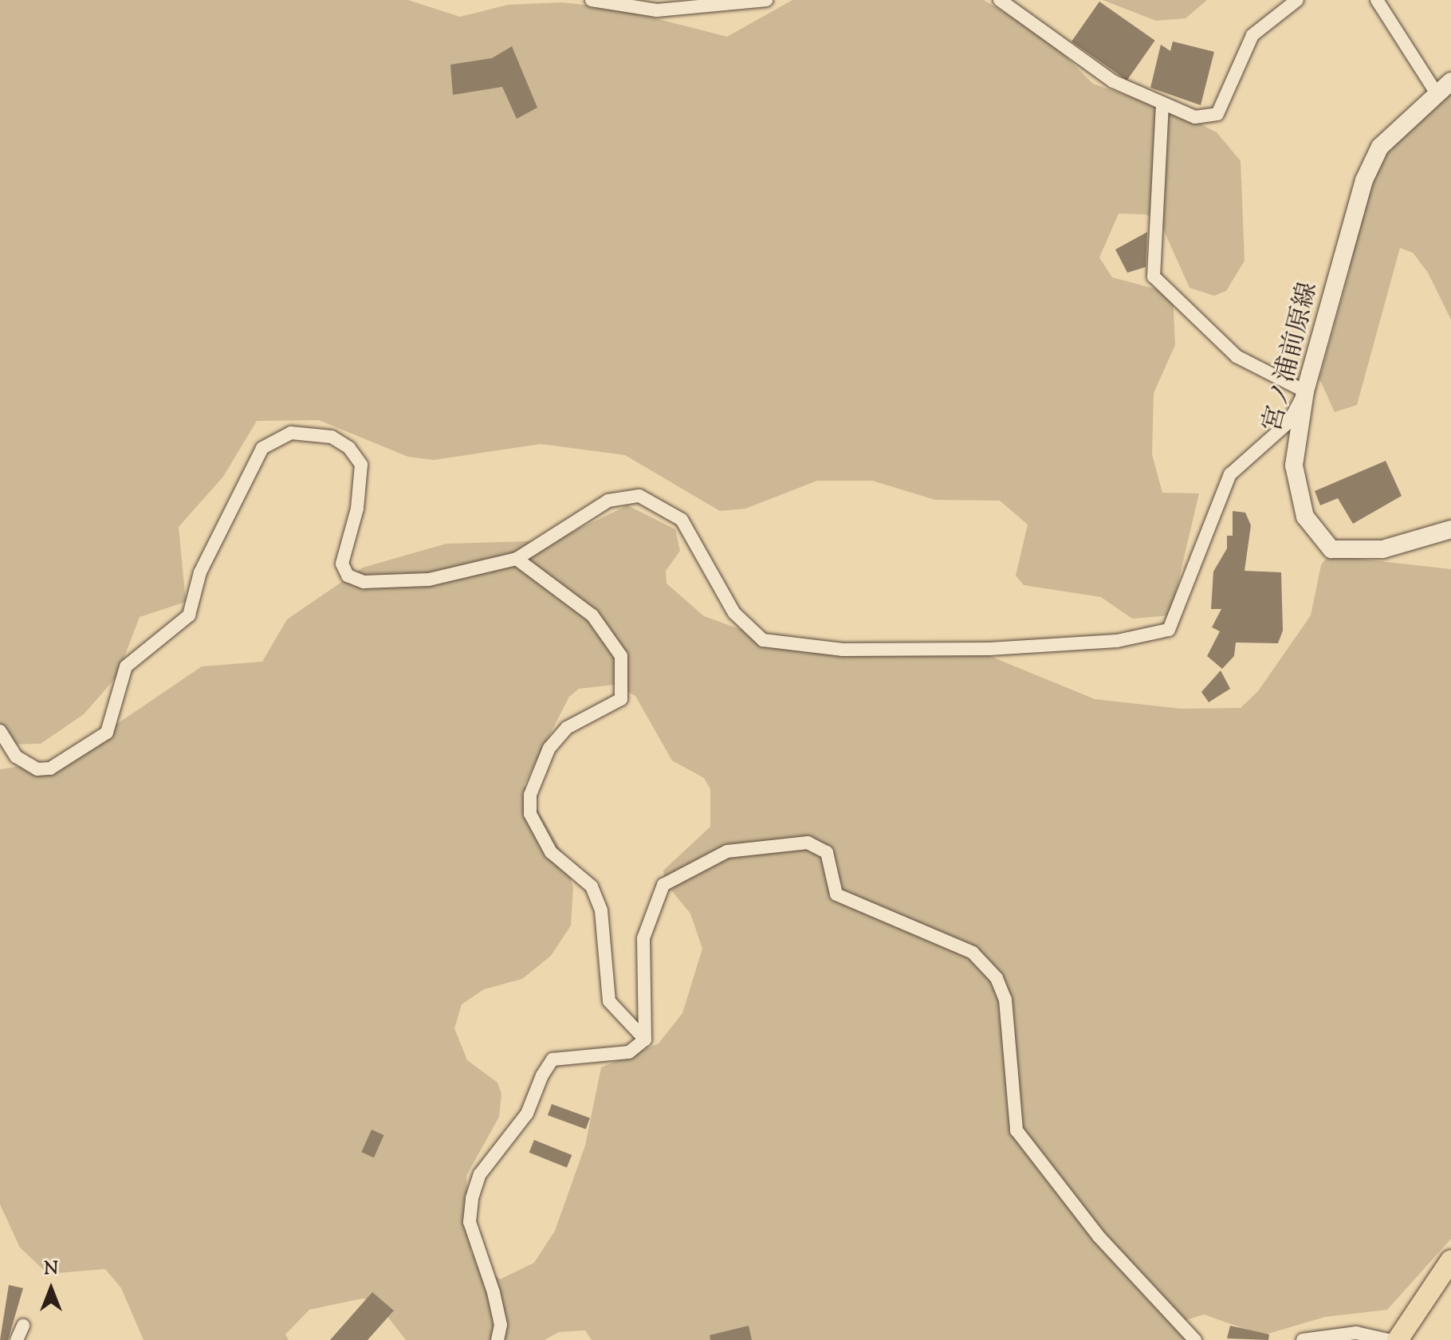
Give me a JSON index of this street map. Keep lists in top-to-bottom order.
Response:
{
  "streets": {
    "main road": ["宮ノ浦前原線"]
  },
  "north": "top"
}
